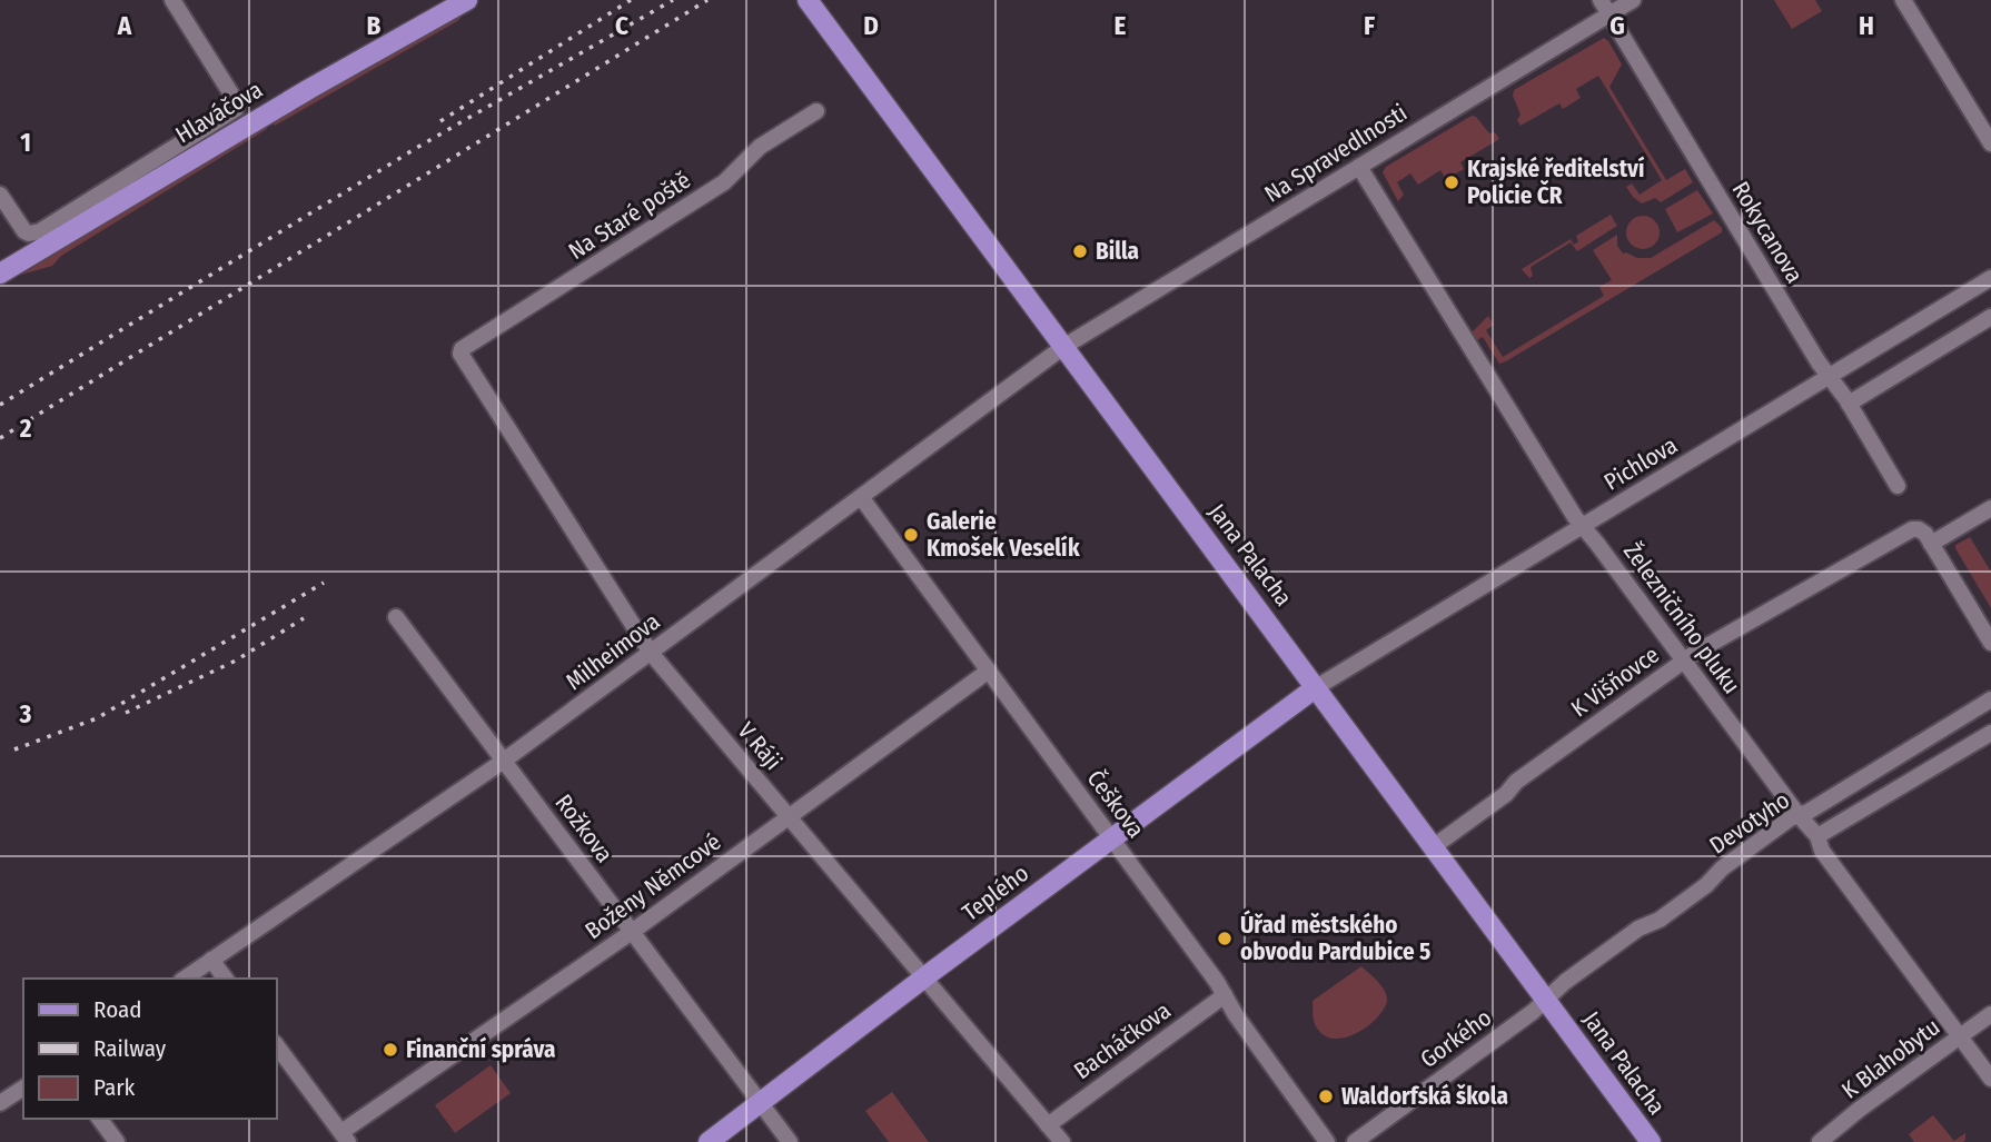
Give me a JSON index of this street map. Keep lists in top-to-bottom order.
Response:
{
  "streets": {
    "main road": ["Hlaváčova", "Jana Palacha", "Teplého"],
    "street": [
      "Na Spravedlnosti",
      "Na Staré poště",
      "Rokycanova",
      "Pichlova",
      "Železničního pluku",
      "Milheimova",
      "K Višňovce",
      "V Ráji",
      "Češkova",
      "Devotyho",
      "Rožkova",
      "Boženy Němcové",
      "Gorkého",
      "Bacháčkova",
      "K Blahobytu"
    ]
  },
  "crossings": [
    ["Na Spravedlnosti", "Rokycanova"],
    ["Na Spravedlnosti", "Jana Palacha"],
    ["Na Spravedlnosti", "Železničního pluku"],
    ["Na Spravedlnosti", "Milheimova"],
    ["Na Staré poště", "V Ráji"],
    ["Rokycanova", "Pichlova"],
    ["Pichlova", "Jana Palacha"],
    ["Pichlova", "Železničního pluku"],
    ["Pichlova", "Teplého"],
    ["Jana Palacha", "Milheimova"],
    ["Jana Palacha", "K Višňovce"],
    ["Jana Palacha", "Devotyho"],
    ["Jana Palacha", "Teplého"],
    ["Jana Palacha", "Gorkého"],
    ["Železničního pluku", "K Višňovce"],
    ["Železničního pluku", "Devotyho"],
    ["Železničního pluku", "K Blahobytu"],
    ["Milheimova", "V Ráji"],
    ["Milheimova", "Češkova"],
    ["Milheimova", "Rožkova"],
    ["V Ráji", "Boženy Němcové"],
    ["V Ráji", "Teplého"],
    ["V Ráji", "Bacháčkova"],
    ["Češkova", "Boženy Němcové"],
    ["Češkova", "Teplého"],
    ["Češkova", "Bacháčkova"],
    ["Devotyho", "Gorkého"],
    ["Rožkova", "Boženy Němcové"],
    ["Rožkova", "Teplého"]
  ],
  "places": [
    "Krajské ředitelství Policie ČR",
    "Billa",
    "Galerie Kmošek Veselík",
    "Úřad městského obvodu Pardubice 5",
    "Finanční správa",
    "Waldorfská škola"
  ],
  "legend": ["Road", "Railway", "Park"],
  "grid": {
    "columns": [
      "A",
      "B",
      "C",
      "D",
      "E",
      "F",
      "G",
      "H"
    ],
    "rows": ["1", "2", "3"]
  }
}
